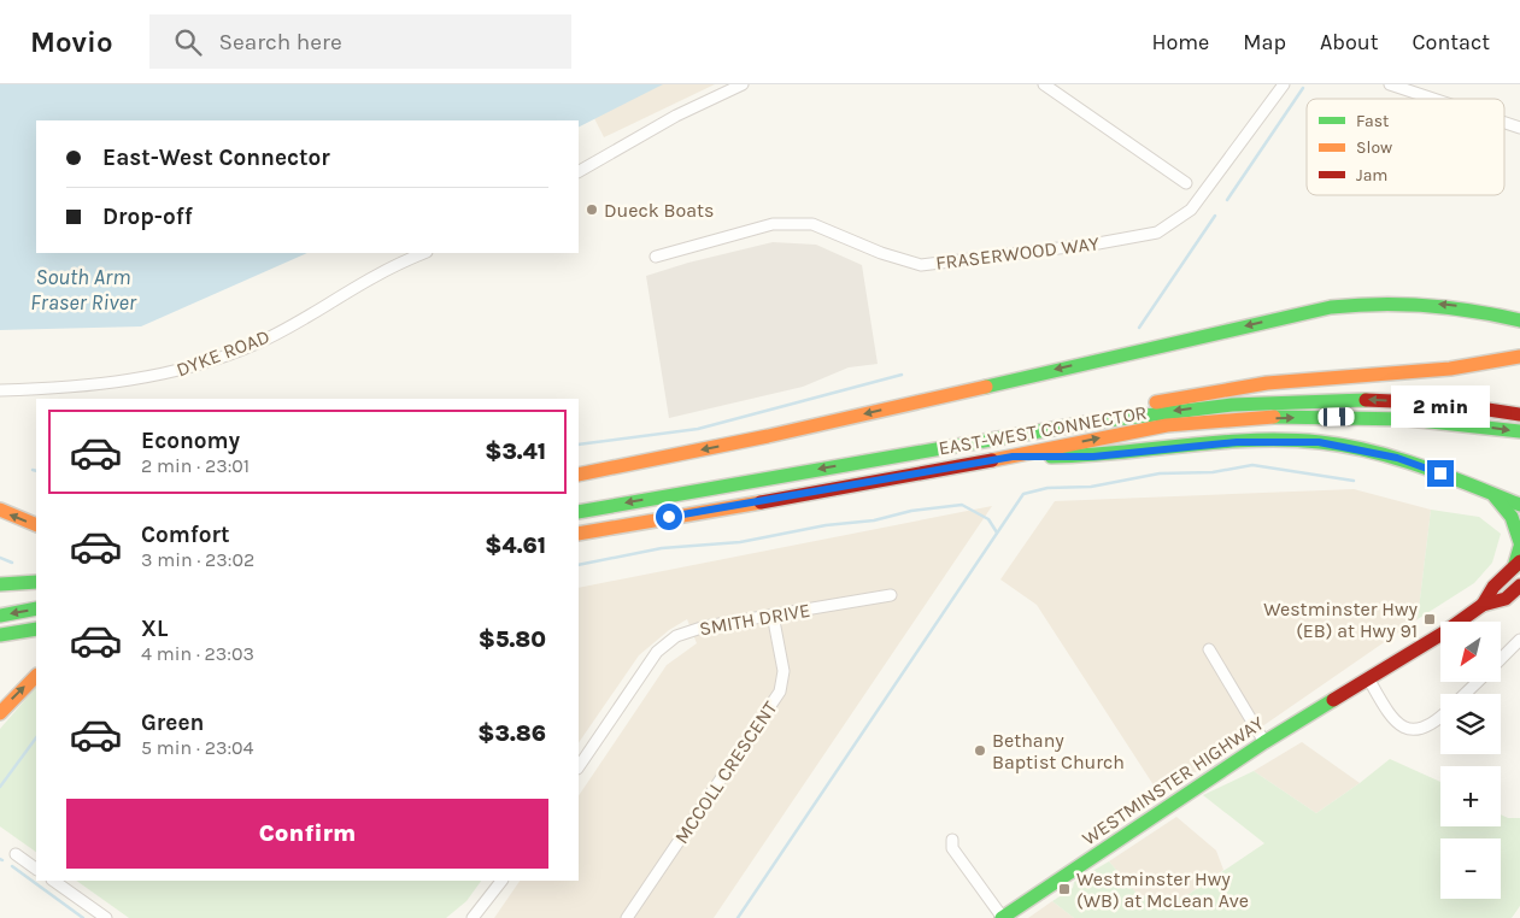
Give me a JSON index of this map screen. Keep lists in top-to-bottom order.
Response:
{
  "streets": {
    "main road": ["EAST-WEST CONNECTOR", "WESTMINSTER HIGHWAY"],
    "street": [
      "FRASERWOOD WAY",
      "DYKE ROAD",
      "SMITH DRIVE",
      "MCCOLL CRESCENT"
    ]
  },
  "crossings": [
    ["SMITH DRIVE", "MCCOLL CRESCENT"]
  ],
  "water": ["South Arm Fraser River"],
  "places": {
    "other": ["Dueck Boats", "Bethany Baptist Church"],
    "transit": ["Westminster Hwy (EB) at Hwy 91", "Westminster Hwy (WB) at McLean Ave"]
  },
  "legend": ["Fast", "Slow", "Jam"],
  "north": "bottom left",
  "page": {
    "header": "Movio",
    "search": "Search here",
    "nav": [
      "Home",
      "Map",
      "About",
      "Contact"
    ],
    "banner": ["East-West Connector", "Drop-off"],
    "bubble": "2 min",
    "list": [
      {
        "name": "Economy",
        "note": "2 min · 23:01",
        "value": "$3.41"
      },
      {
        "name": "Comfort",
        "note": "3 min · 23:02",
        "value": "$4.61"
      },
      {
        "name": "XL",
        "note": "4 min · 23:03",
        "value": "$5.80"
      },
      {
        "name": "Green",
        "note": "5 min · 23:04",
        "value": "$3.86"
      }
    ],
    "map_buttons": ["+", "−"],
    "buttons": "Confirm"
  }
}
